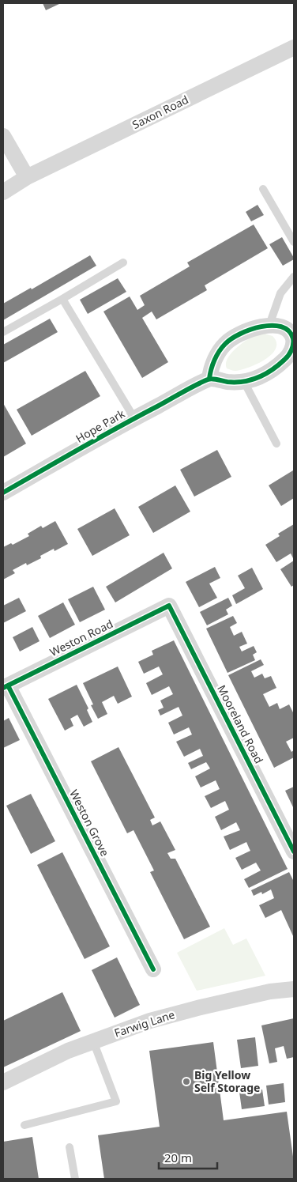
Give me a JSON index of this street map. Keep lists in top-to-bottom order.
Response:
{
  "streets": {
    "street": [
      "Saxon Road",
      "Hope Park",
      "Weston Road",
      "Mooreland Road",
      "Weston Grove",
      "Farwig Lane"
    ]
  },
  "crossings": [
    ["Weston Road", "Mooreland Road"],
    ["Weston Road", "Weston Grove"]
  ],
  "places": ["Big Yellow Self Storage"],
  "scale_bar": "20 m"
}
